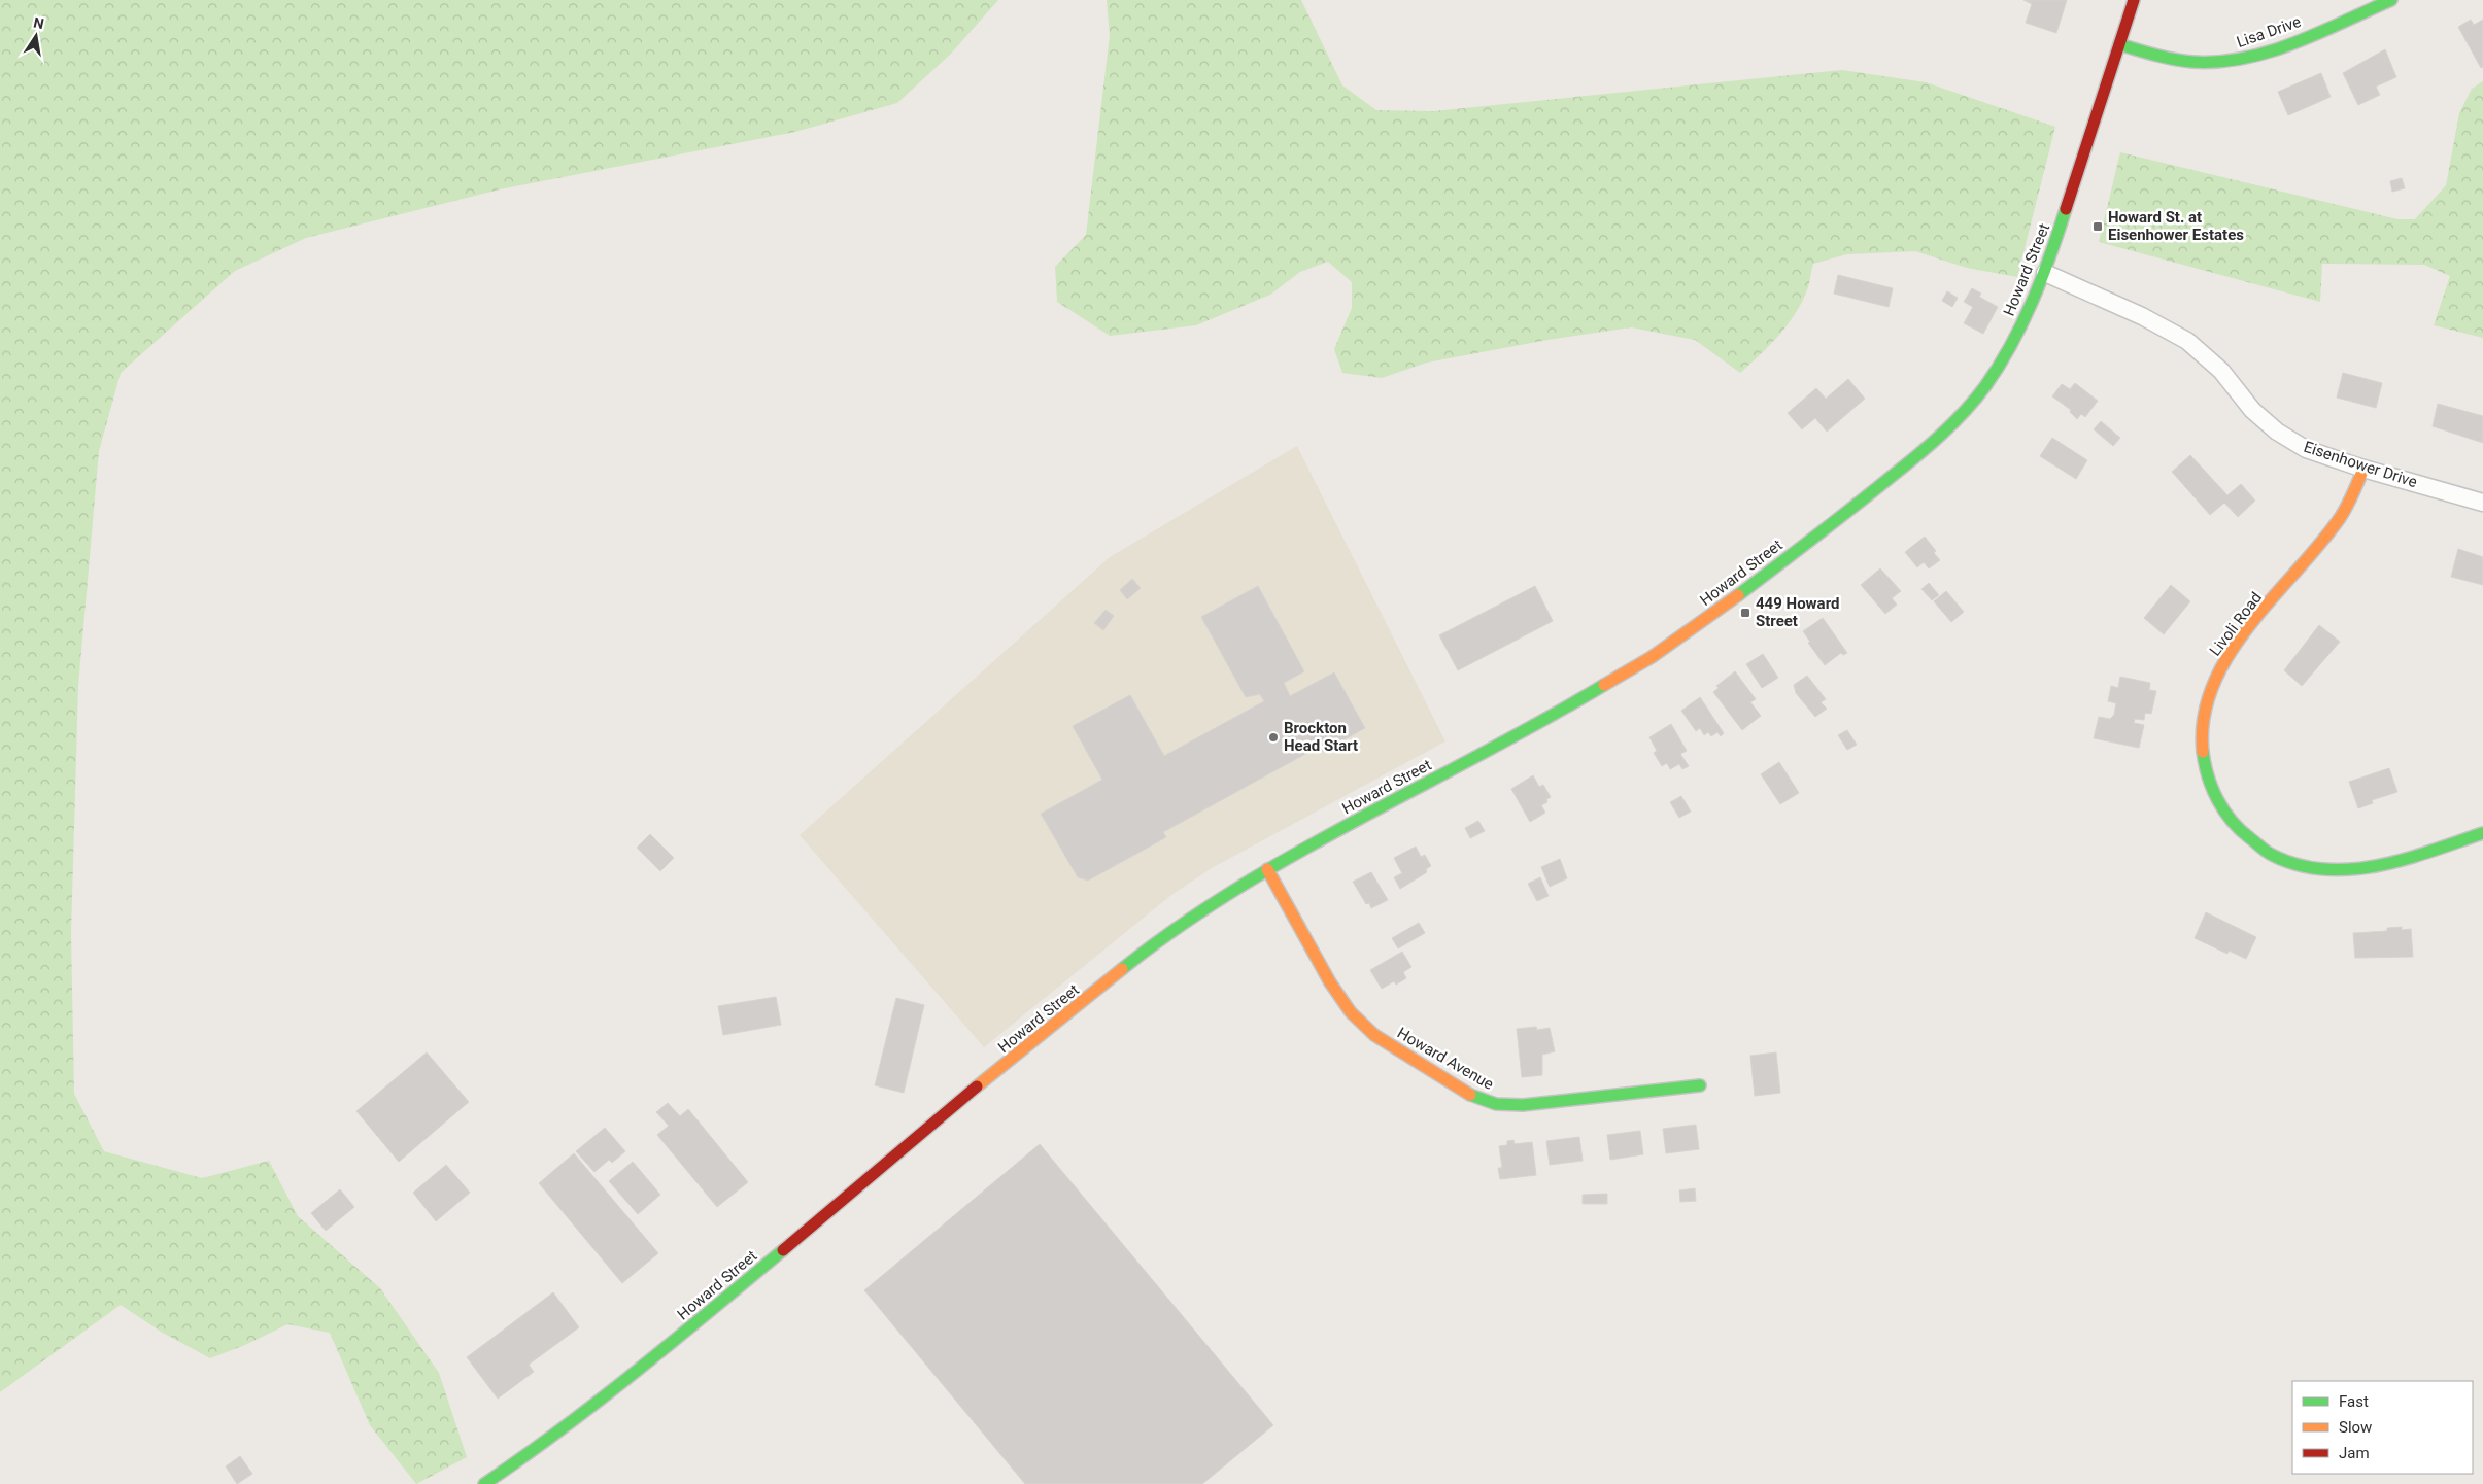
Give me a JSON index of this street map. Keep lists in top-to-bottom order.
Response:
{
  "streets": {
    "main road": [
      "Lisa Drive",
      "Howard Street",
      "Livoli Road",
      "Howard Avenue"
    ],
    "street": ["Eisenhower Drive"]
  },
  "crossings": [
    ["Lisa Drive", "Howard Street"],
    ["Howard Street", "Eisenhower Drive"],
    ["Howard Street", "Howard Avenue"],
    ["Eisenhower Drive", "Livoli Road"]
  ],
  "places": {
    "transit": ["Howard St. at Eisenhower Estates", "449 Howard Street"],
    "other": ["Brockton Head Start"]
  },
  "legend": ["Fast", "Slow", "Jam"],
  "north": "top"
}
